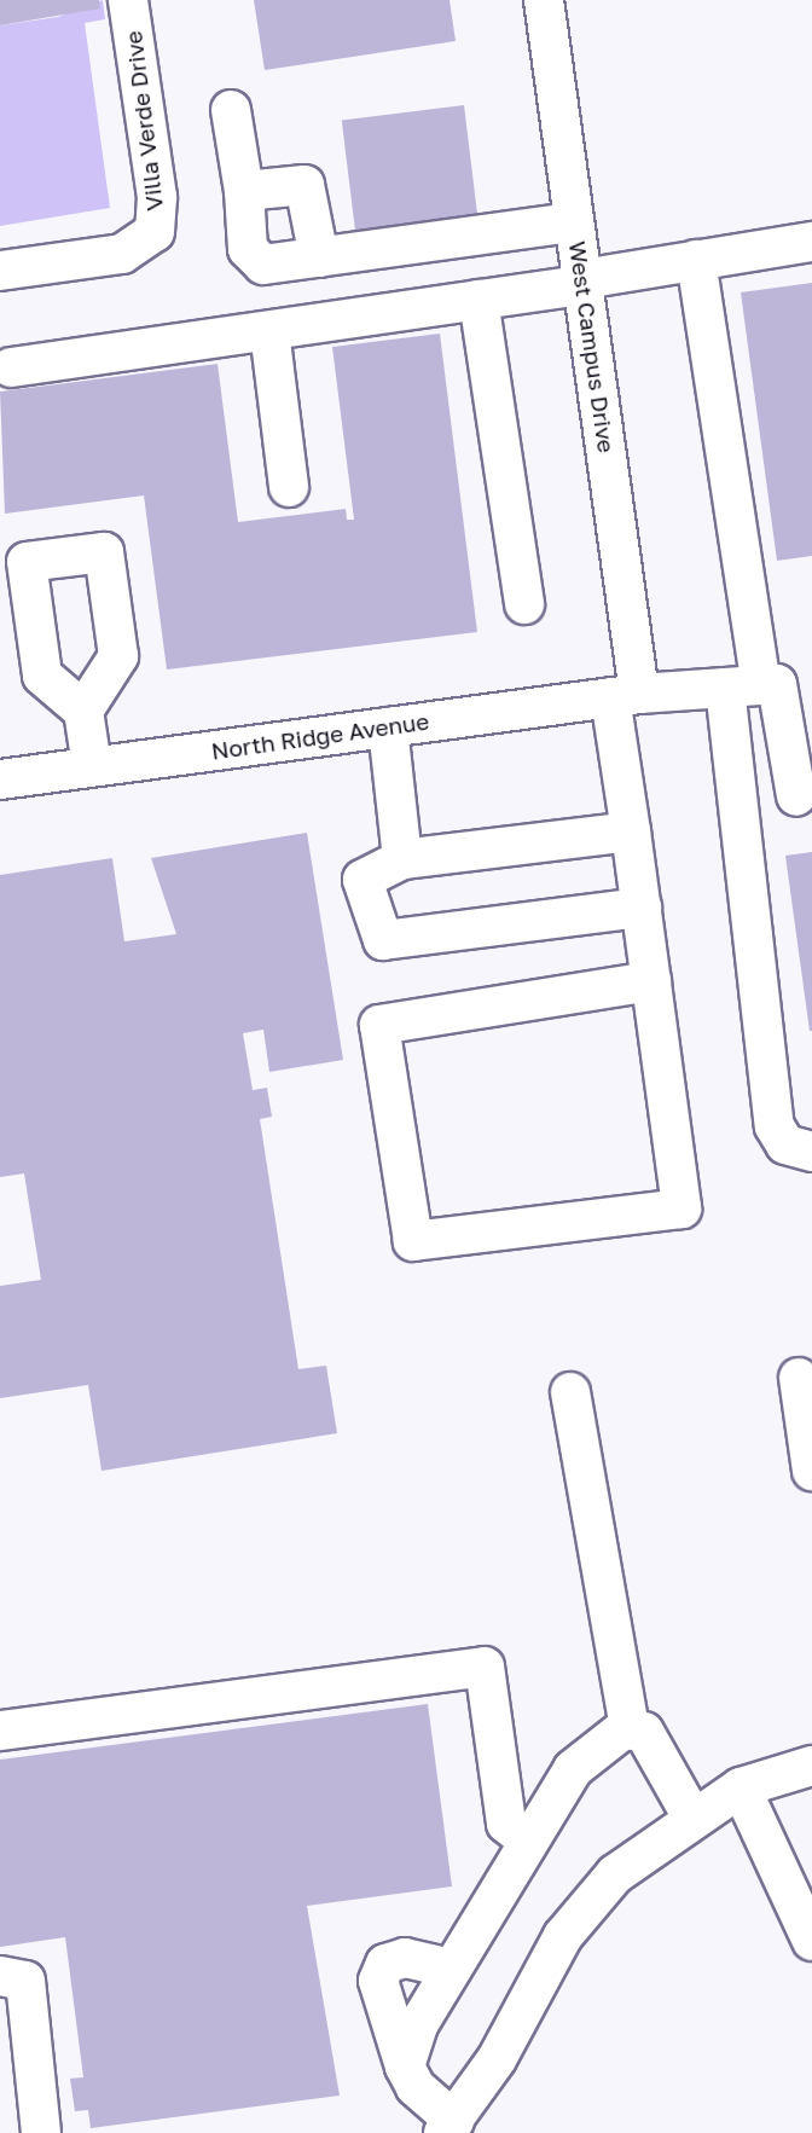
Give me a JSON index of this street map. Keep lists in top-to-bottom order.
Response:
{
  "streets": {
    "street": ["Villa Verde Drive", "West Campus Drive", "North Ridge Avenue"]
  },
  "crossings": [
    ["West Campus Drive", "North Ridge Avenue"]
  ]
}
